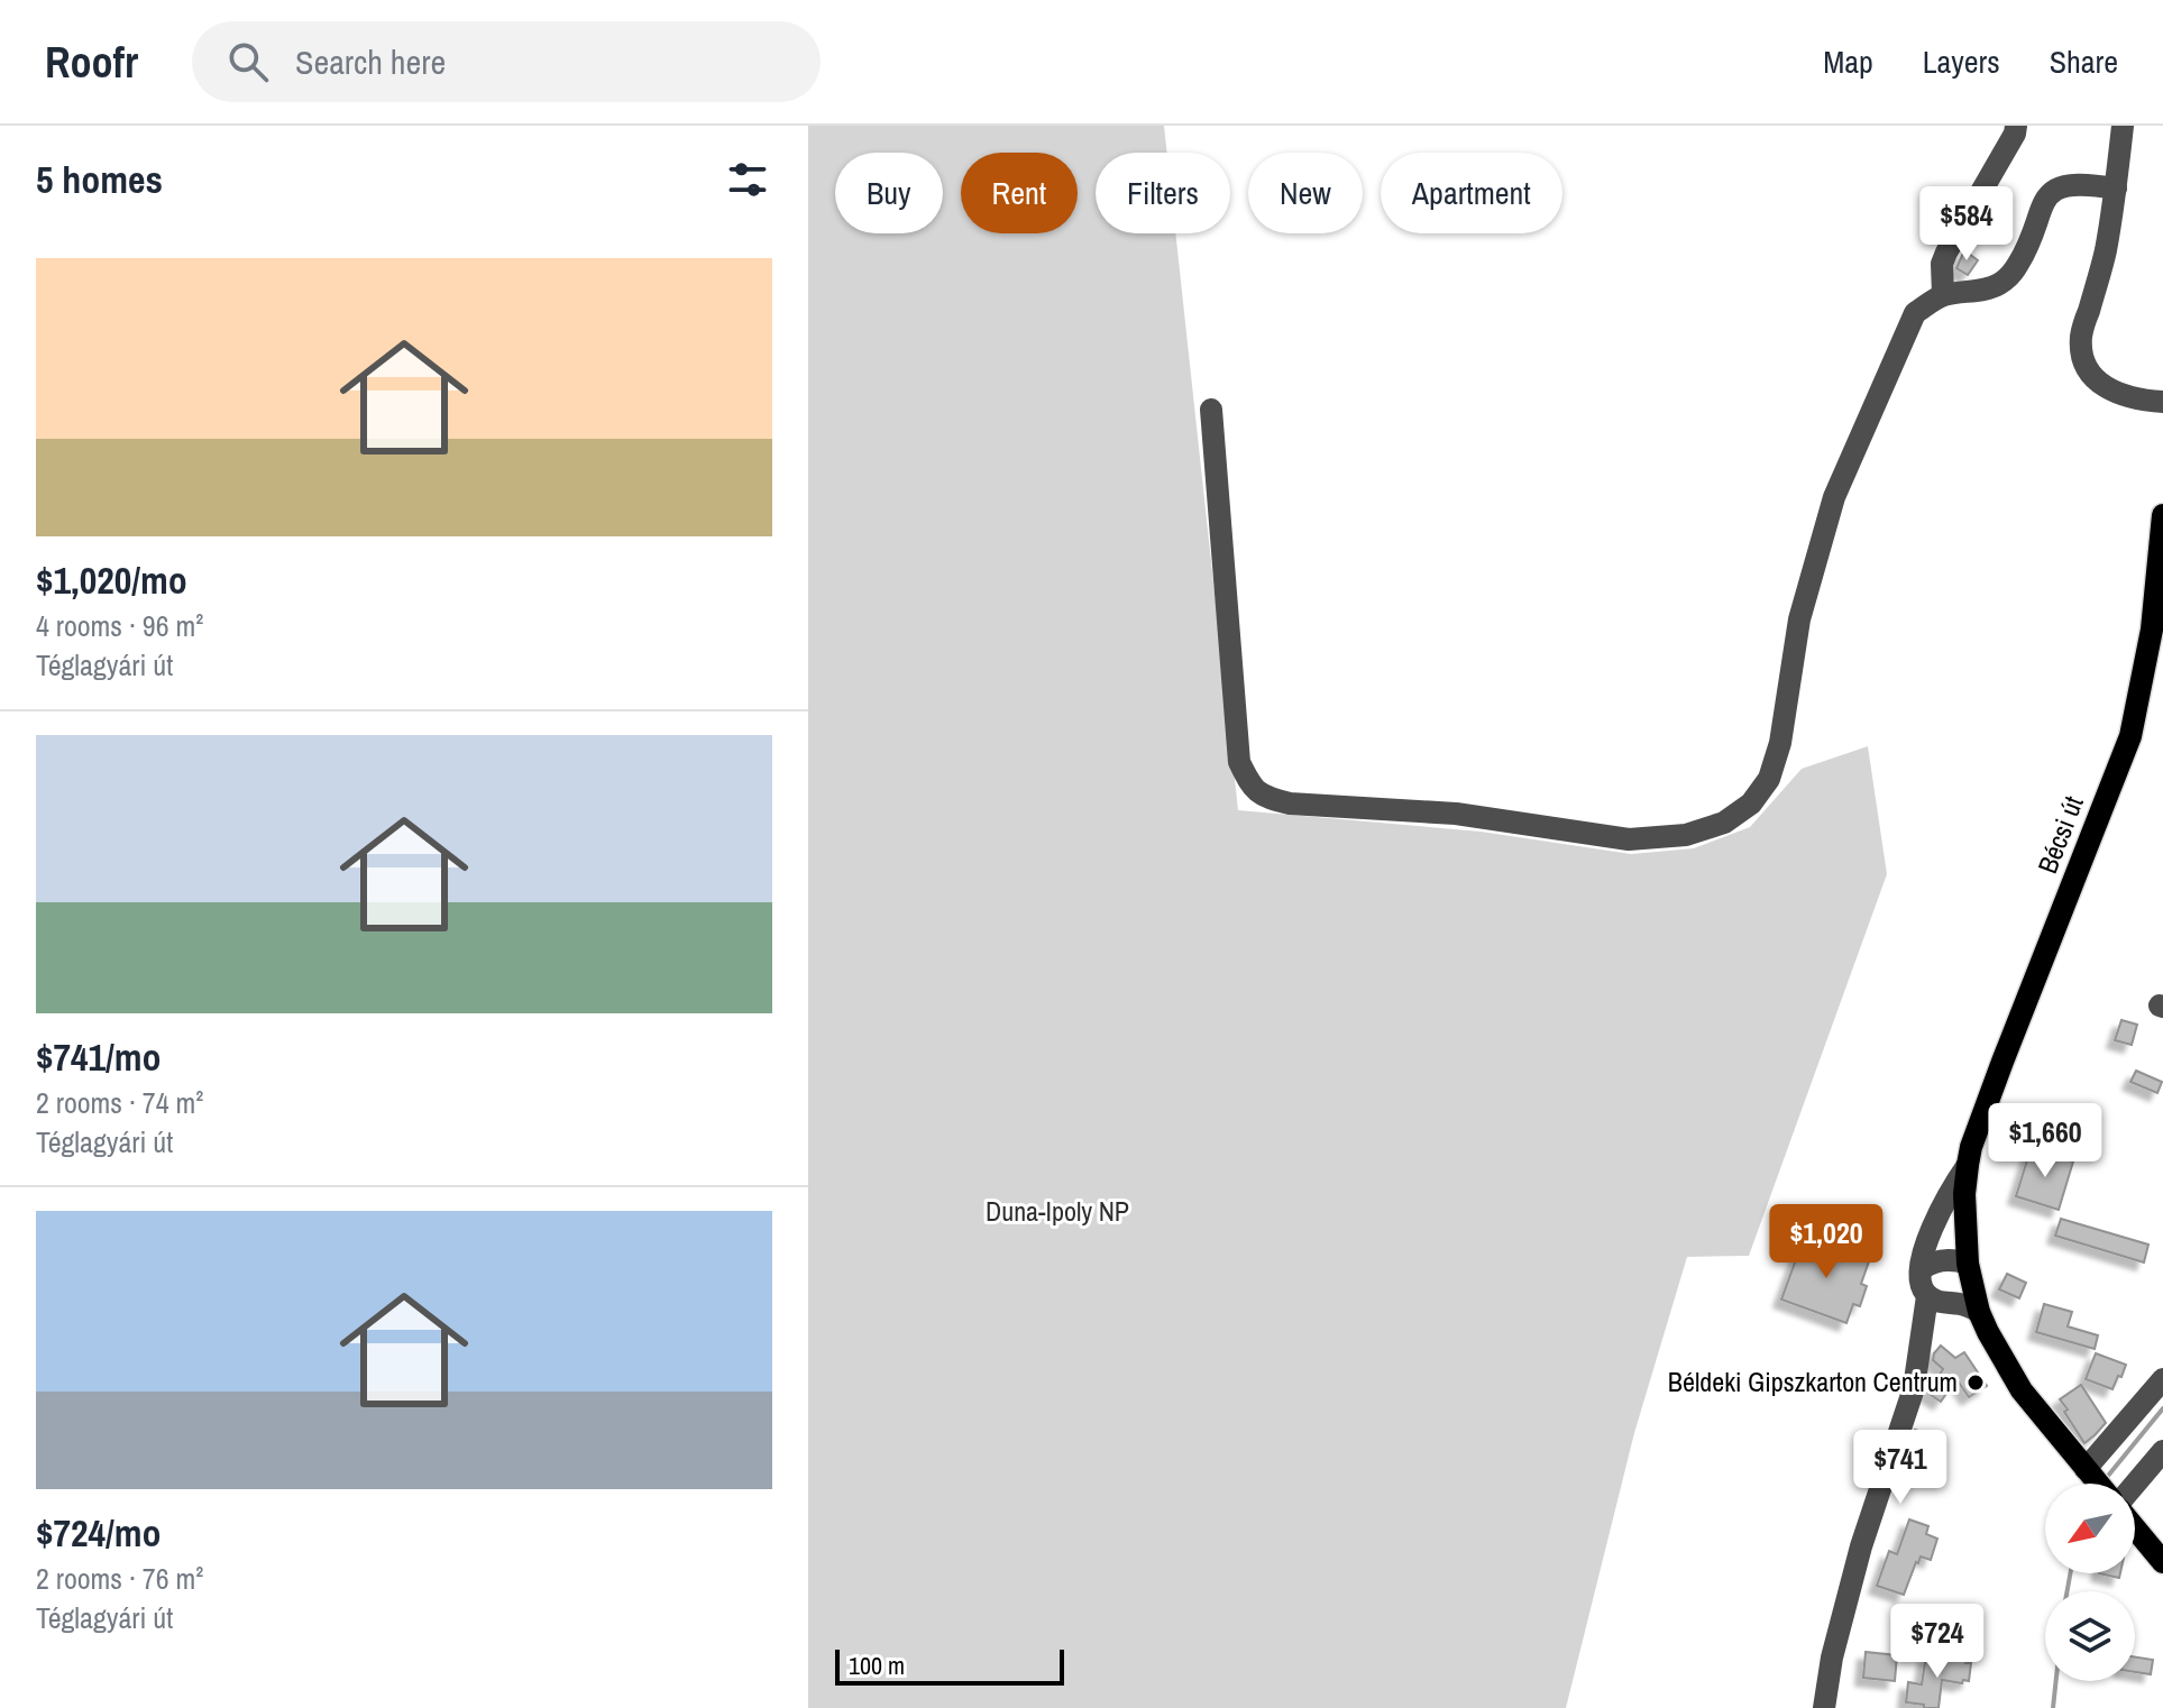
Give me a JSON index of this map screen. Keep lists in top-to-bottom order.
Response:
{
  "streets": {
    "main road": ["Bécsi út"]
  },
  "parks": ["Duna-Ipoly NP"],
  "places": ["Béldeki Gipszkarton Centrum"],
  "scale_bar": "100 m",
  "north": "bottom left",
  "page": {
    "header": "Roofr",
    "search": "Search here",
    "nav": ["Map", "Layers", "Share"],
    "heading": "5 homes",
    "chip": [
      "Buy",
      "Rent",
      "Filters",
      "New",
      "Apartment"
    ],
    "price": [
      "$584",
      "$1,660",
      "$1,020",
      "$741",
      "$724"
    ],
    "list": [
      {
        "name": "$1,020/mo",
        "note": "4 rooms · 96 m² · Téglagyári út"
      },
      {
        "name": "$741/mo",
        "note": "2 rooms · 74 m² · Téglagyári út"
      },
      {
        "name": "$724/mo",
        "note": "2 rooms · 76 m² · Téglagyári út"
      }
    ],
    "scale": "100 m"
  }
}
